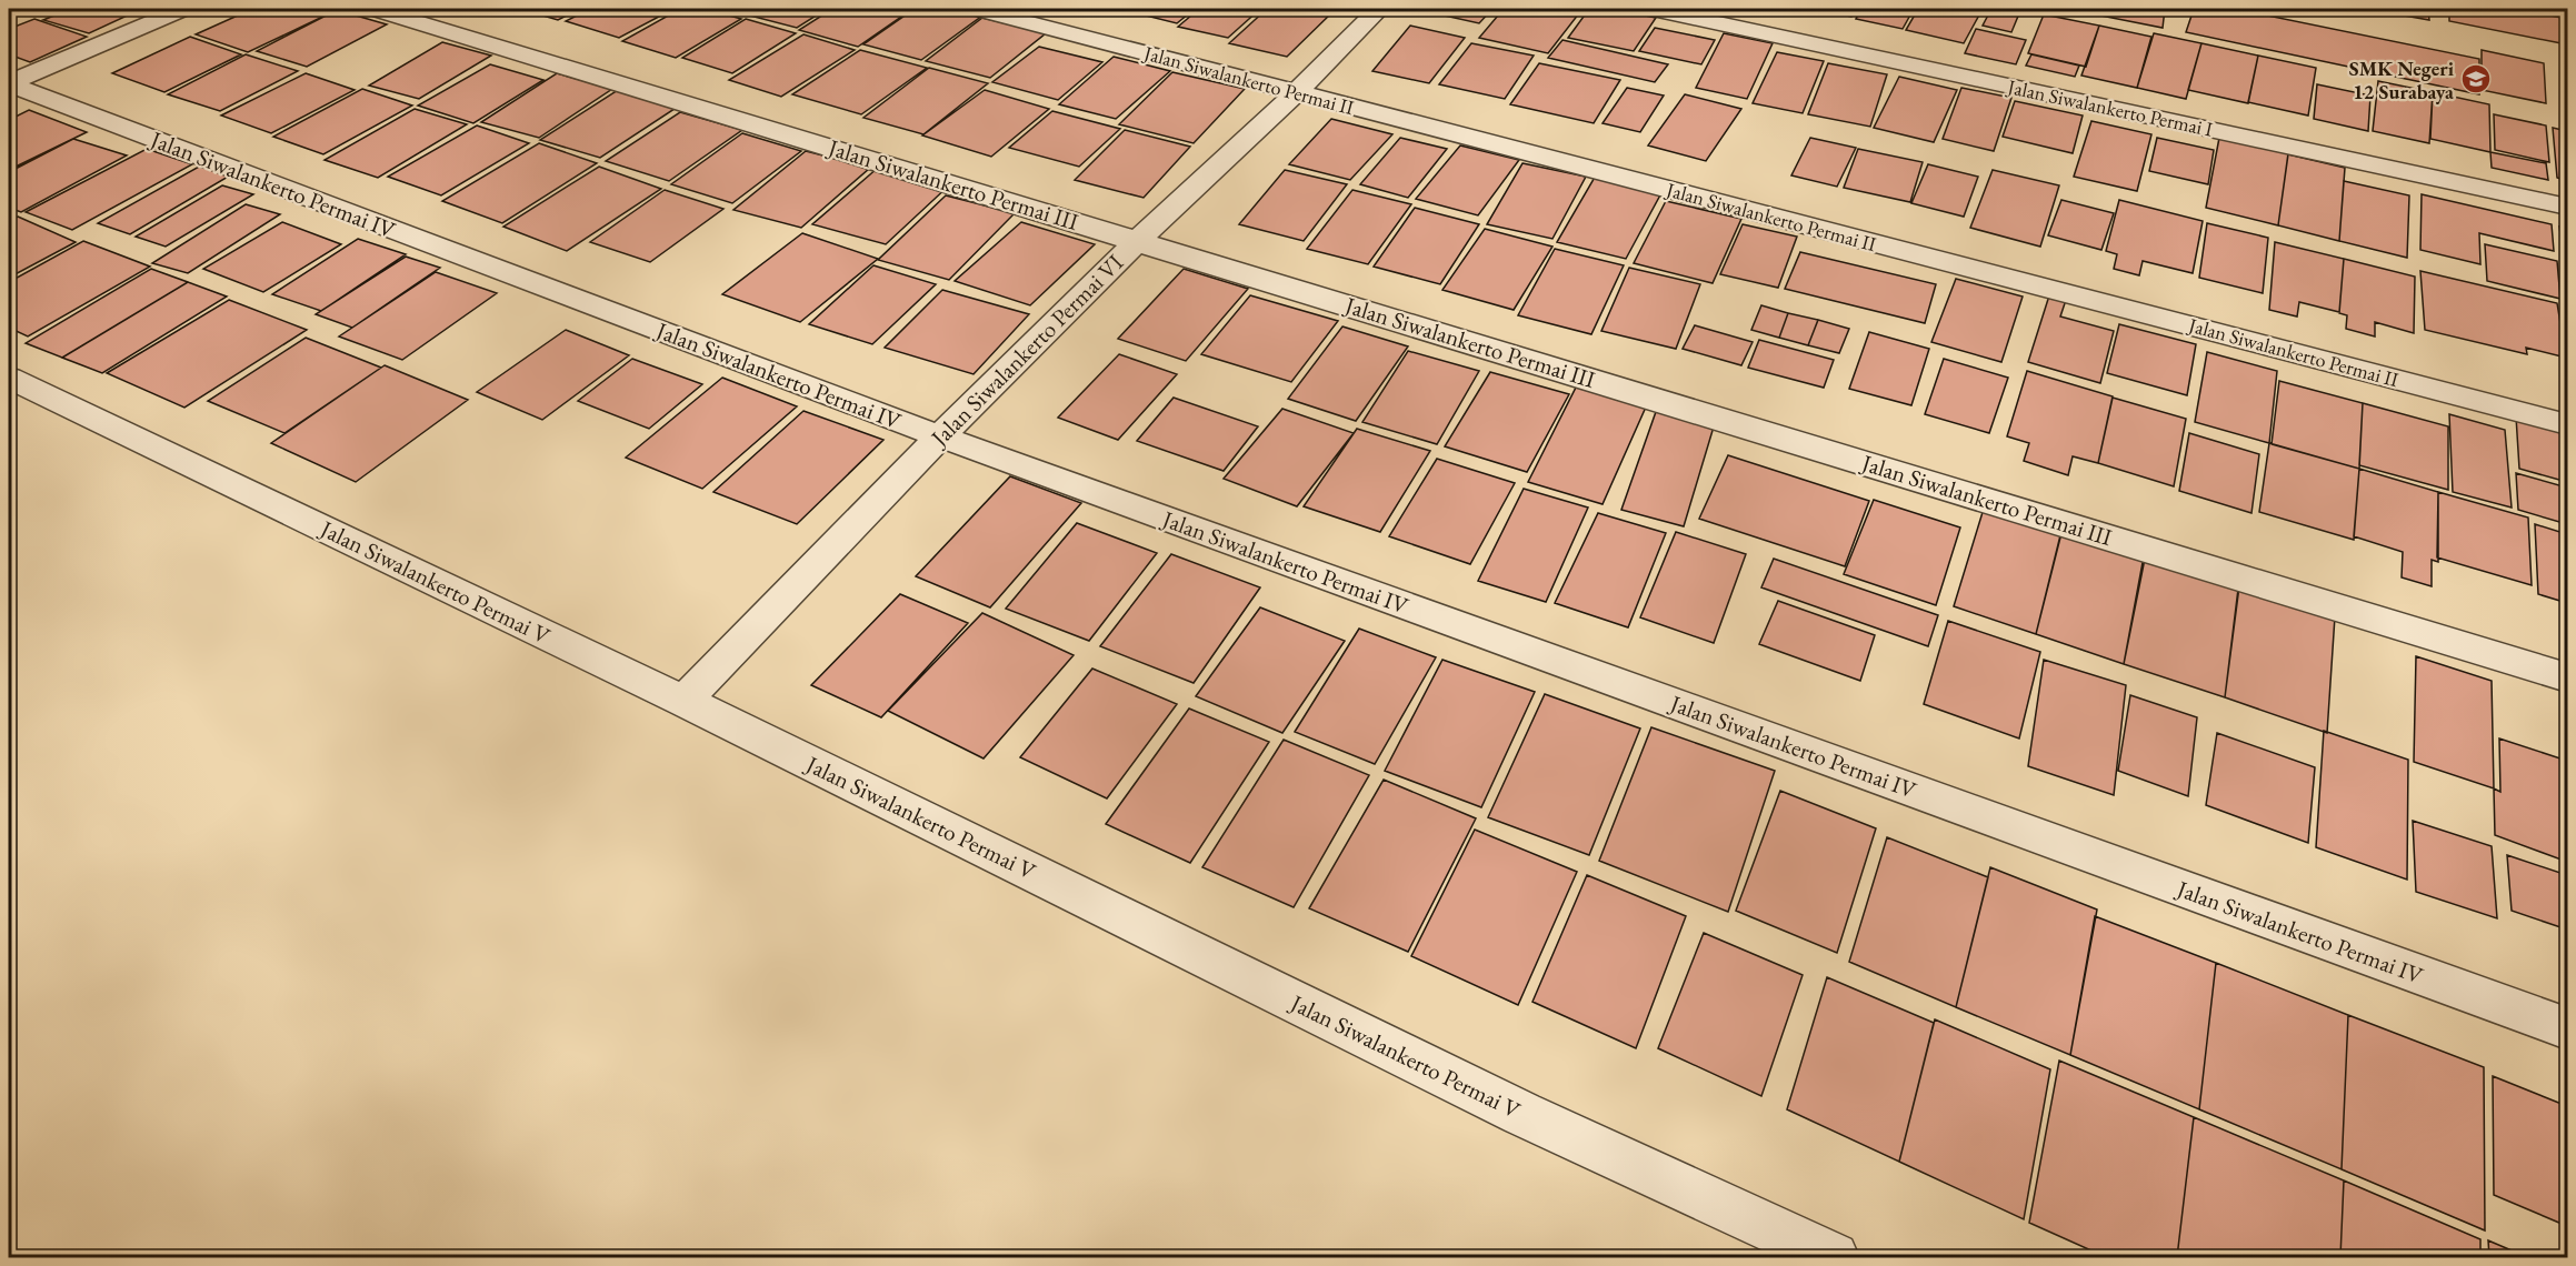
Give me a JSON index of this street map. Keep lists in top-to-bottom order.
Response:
{
  "streets": {
    "street": [
      "Jalan Siwalankerto Permai II",
      "Jalan Siwalankerto Permai I",
      "Jalan Siwalankerto Permai IV",
      "Jalan Siwalankerto Permai III",
      "Jalan Siwalankerto Permai VI",
      "Jalan Siwalankerto Permai V"
    ]
  },
  "crossings": [
    ["Jalan Siwalankerto Permai II", "Jalan Siwalankerto Permai VI"],
    ["Jalan Siwalankerto Permai IV", "Jalan Siwalankerto Permai VI"],
    ["Jalan Siwalankerto Permai III", "Jalan Siwalankerto Permai VI"],
    ["Jalan Siwalankerto Permai VI", "Jalan Siwalankerto Permai V"]
  ],
  "places": {
    "school or university": ["SMK Negeri 12 Surabaya"]
  }
}
